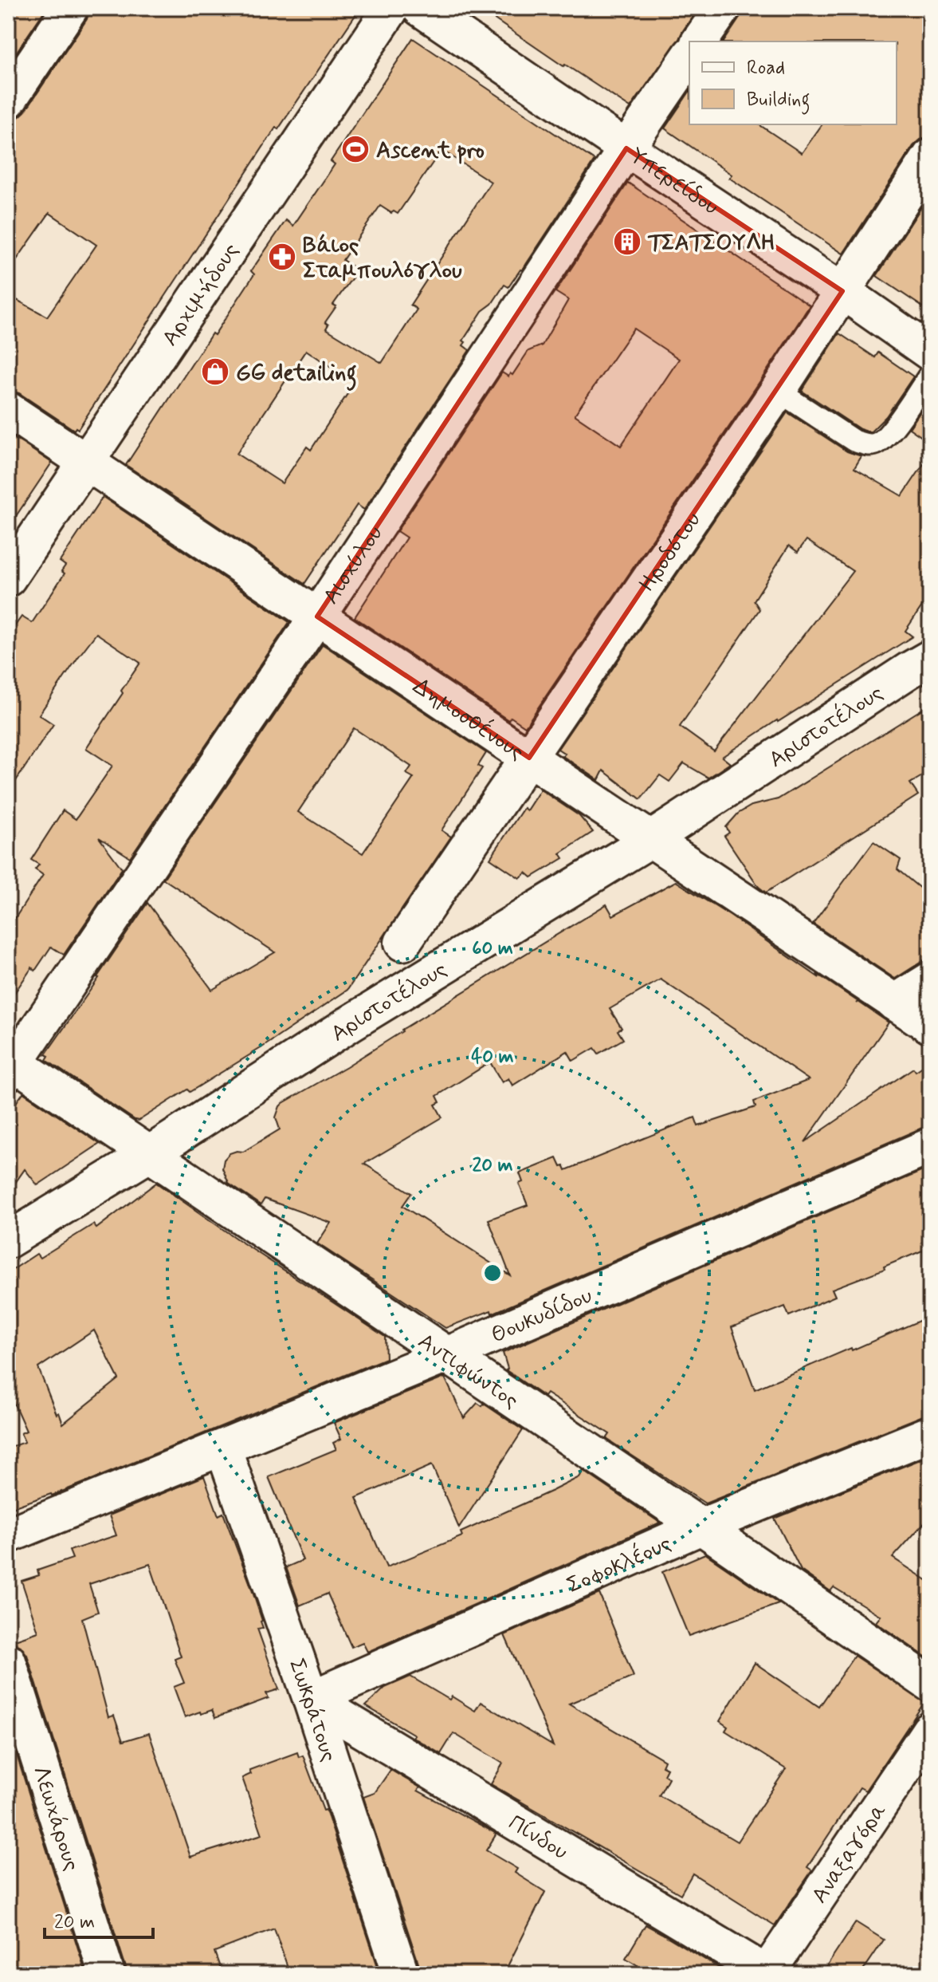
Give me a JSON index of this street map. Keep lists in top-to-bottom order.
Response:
{
  "streets": {
    "street": [
      "Υπερείδου",
      "Αρχιμήδους",
      "Ηροδότου",
      "Αισχύλου",
      "Δημοσθένους",
      "Αριστοτέλους",
      "Θουκυδίδου",
      "Αντιφώντος",
      "Σοφοκλέους",
      "Σωκράτους",
      "Λεωχάρους",
      "Πίνδου",
      "Αναξαγόρα"
    ]
  },
  "crossings": [
    ["Υπερείδου", "Ηροδότου"],
    ["Υπερείδου", "Αισχύλου"],
    ["Αρχιμήδους", "Δημοσθένους"],
    ["Ηροδότου", "Δημοσθένους"],
    ["Αισχύλου", "Δημοσθένους"],
    ["Αισχύλου", "Αντιφώντος"],
    ["Δημοσθένους", "Αριστοτέλους"],
    ["Αριστοτέλους", "Αντιφώντος"],
    ["Θουκυδίδου", "Αντιφώντος"],
    ["Θουκυδίδου", "Σωκράτους"],
    ["Αντιφώντος", "Σοφοκλέους"],
    ["Σοφοκλέους", "Σωκράτους"],
    ["Σοφοκλέους", "Πίνδου"],
    ["Σωκράτους", "Πίνδου"],
    ["Πίνδου", "Αναξαγόρα"]
  ],
  "places": {
    "sports": ["Ascent pro"],
    "building": ["ΤΣΑΤΣΟΥΛΗ"],
    "pharmacy": ["Βάιος Σταμπουλόγλου"],
    "shop": ["GG detailing"]
  },
  "legend": ["Road", "Building"],
  "scale_bar": "20 m",
  "rings": ["60 m", "40 m", "20 m"]
}
